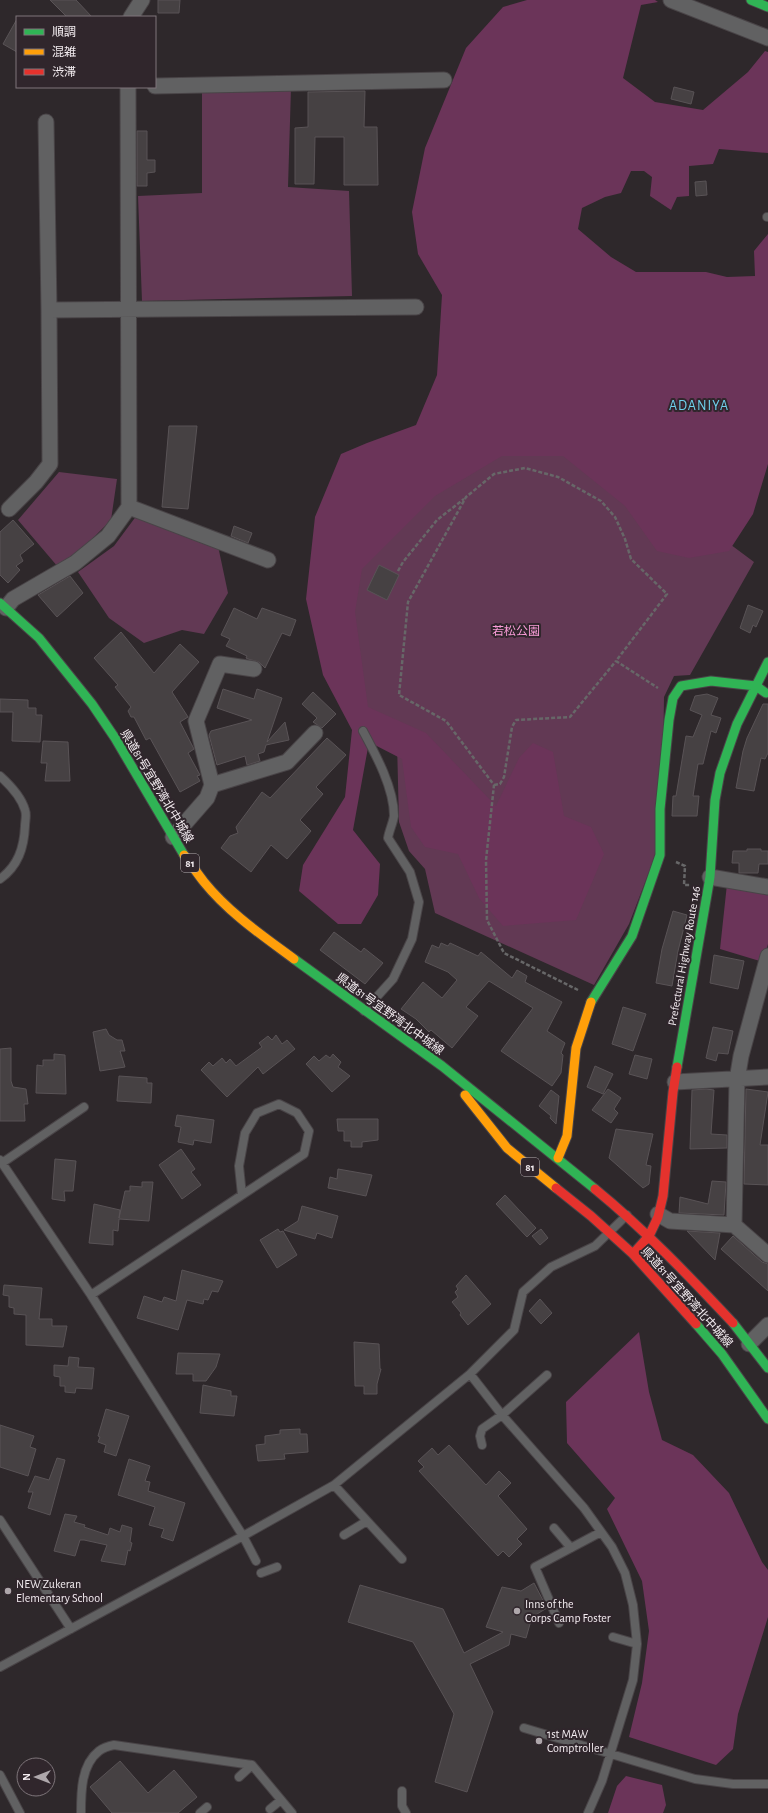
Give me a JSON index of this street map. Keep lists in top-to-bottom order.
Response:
{
  "streets": {
    "main road": ["県道81号宜野湾北中城線", "81", "Prefectural Highway Route 146"]
  },
  "crossings": [
    ["県道81号宜野湾北中城線", "Prefectural Highway Route 146"]
  ],
  "districts": ["ADANIYA"],
  "parks": ["若松公園"],
  "places": ["NEW Zukeran Elementary School", "Inns of the Corps Camp Foster", "1st MAW Comptroller"],
  "legend": ["順調", "混雑", "渋滞"],
  "north": "left"
}
